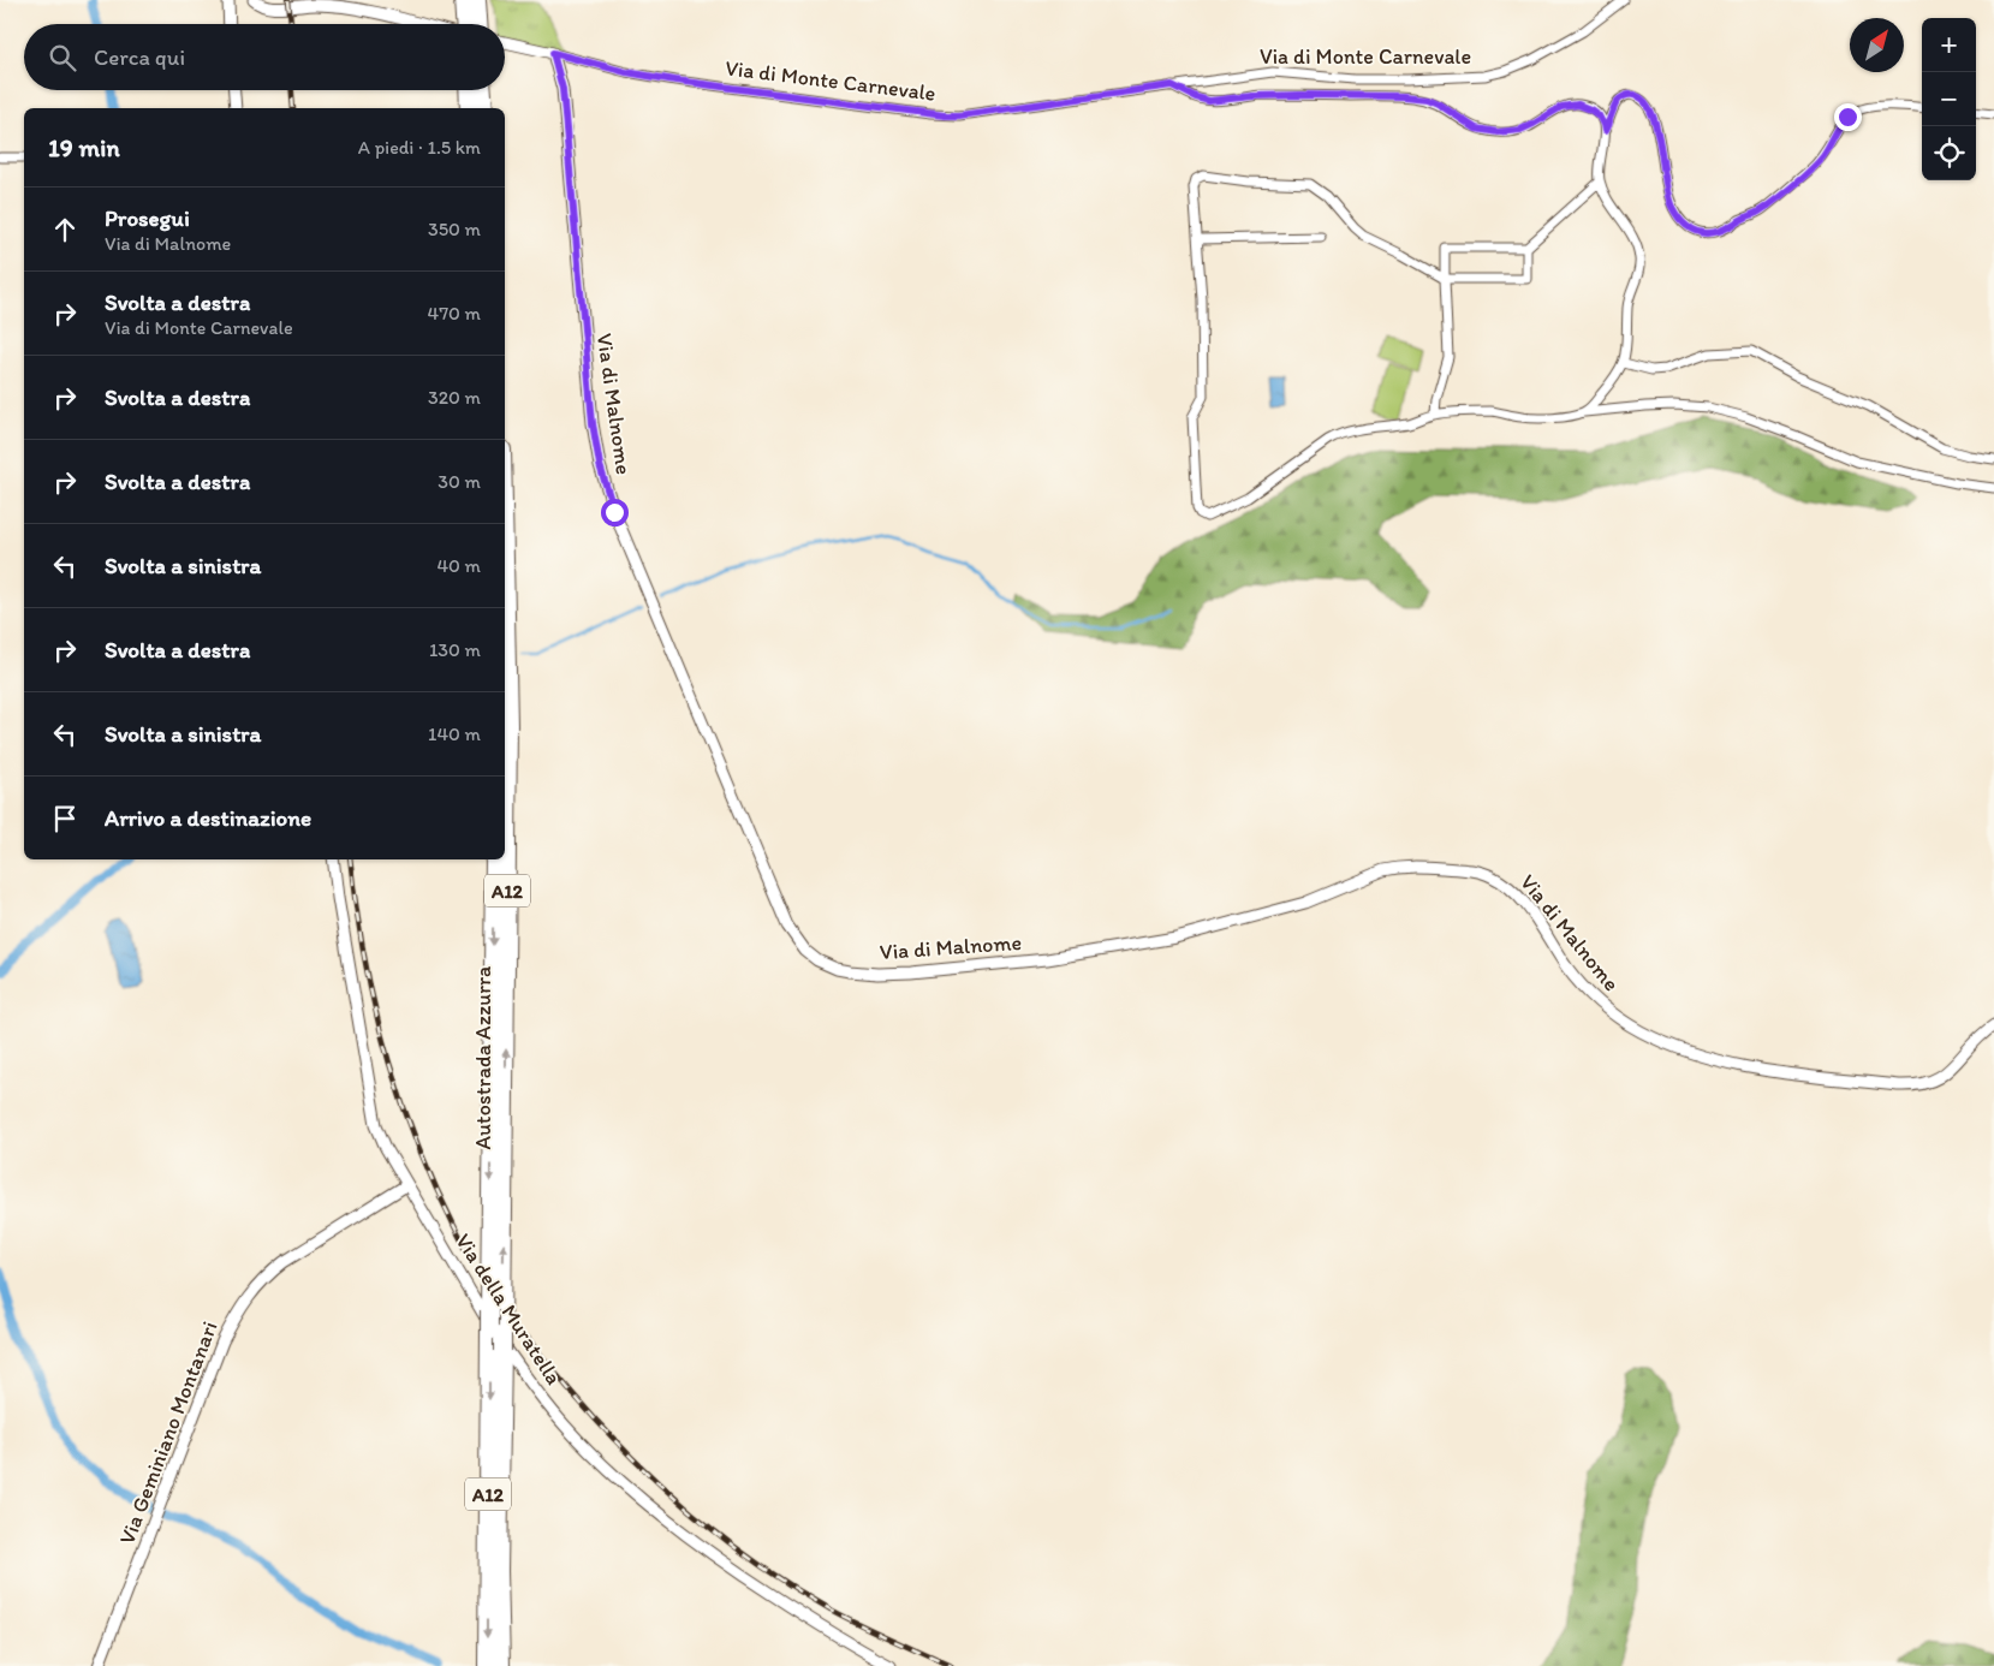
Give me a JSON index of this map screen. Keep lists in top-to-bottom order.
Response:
{
  "streets": {
    "highway": ["A12", "Autostrada Azzurra"],
    "street": [
      "Via di Monte Carnevale",
      "Via di Malnome",
      "Via della Muratella",
      "Via Geminiano Montanari"
    ]
  },
  "crossings": [
    ["Via di Monte Carnevale", "Via di Malnome"],
    ["Via della Muratella", "Via Geminiano Montanari"]
  ],
  "north": "top right",
  "page": {
    "map_buttons": ["+", "−"],
    "search": "Cerca qui",
    "heading": ["19 min", "A piedi · 1.5 km"],
    "list": [
      ["Prosegui", "Via di Malnome", "350 m"],
      ["Svolta a destra", "Via di Monte Carnevale", "470 m"],
      ["Svolta a destra", "320 m"],
      ["Svolta a destra", "30 m"],
      ["Svolta a sinistra", "40 m"],
      ["Svolta a destra", "130 m"],
      ["Svolta a sinistra", "140 m"],
      "Arrivo a destinazione"
    ]
  }
}
